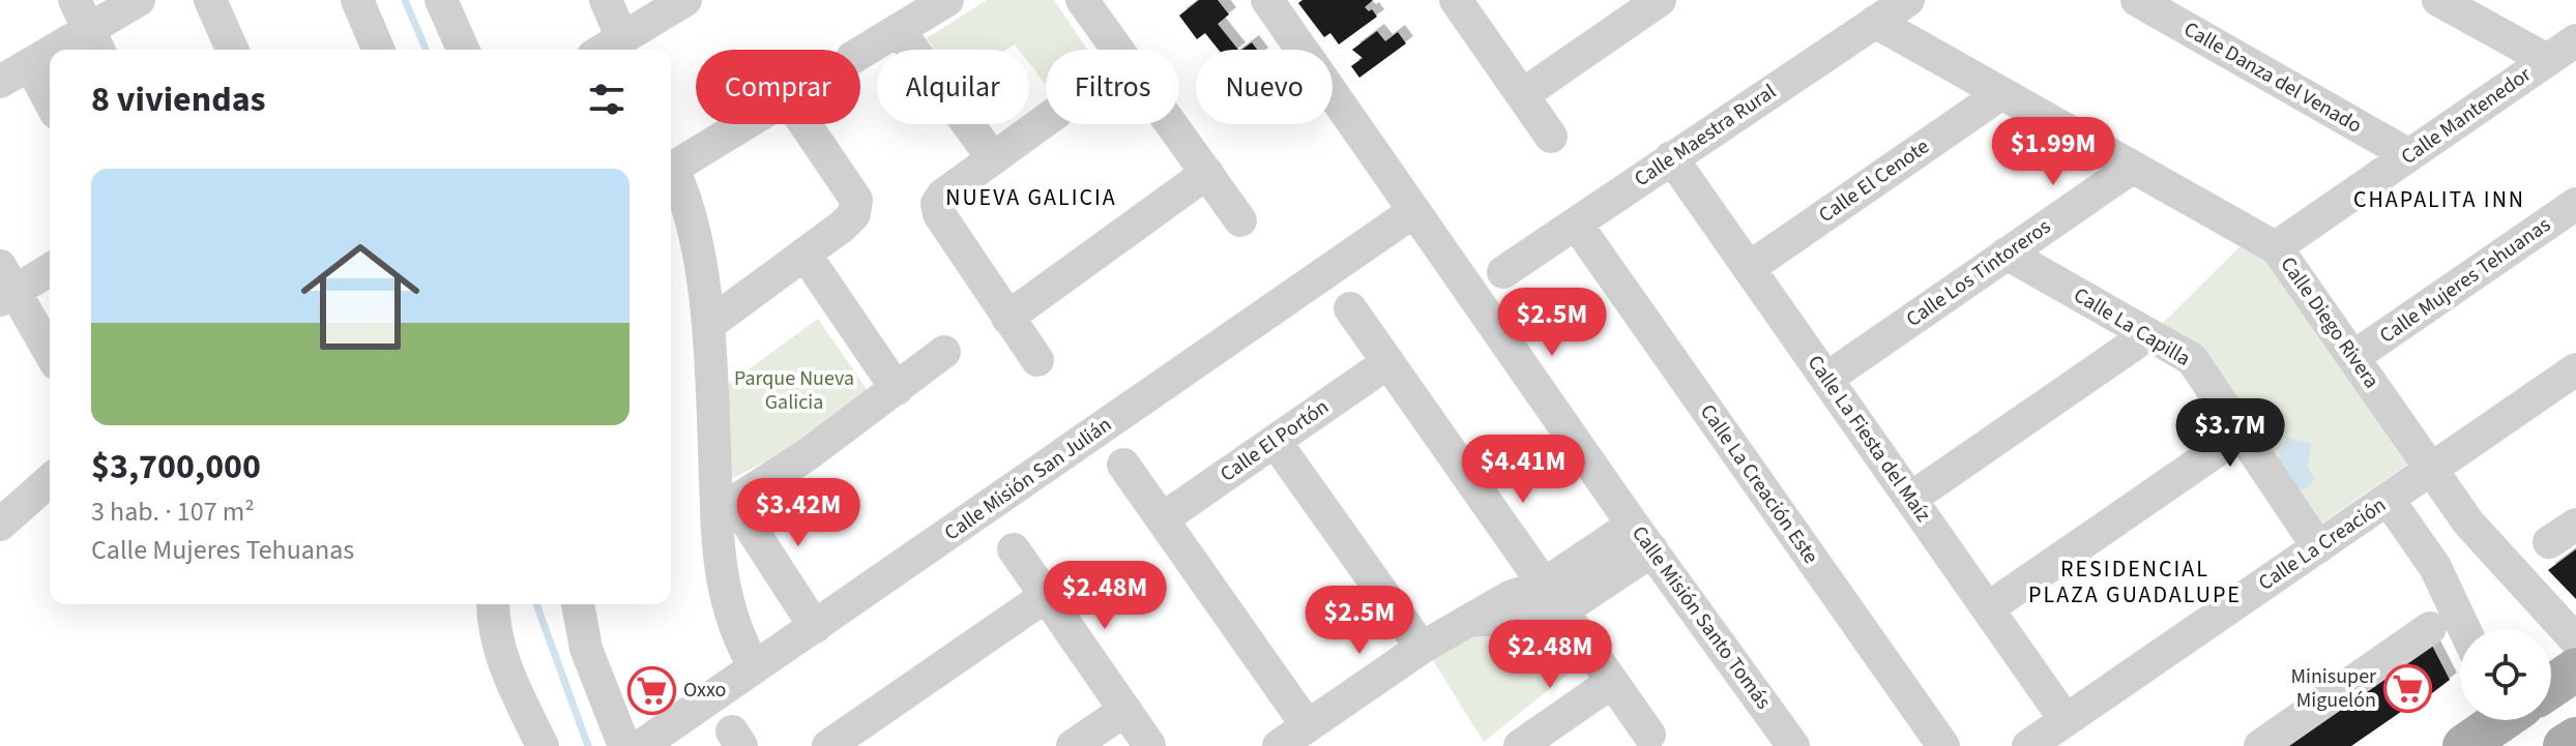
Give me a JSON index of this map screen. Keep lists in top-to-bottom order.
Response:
{
  "streets": {
    "street": [
      "Calle Danza del Venado",
      "Calle Mantenedor",
      "Calle Maestra Rural",
      "Calle El Cenote",
      "Calle Los Tintoreros",
      "Calle Mujeres Tehuanas",
      "Calle Diego Rivera",
      "Calle La Capilla",
      "Calle La Fiesta del Maíz",
      "Calle El Portón",
      "Calle Misión San Julián",
      "Calle La Creación Este",
      "Calle La Creación",
      "Calle Misión Santo Tomás"
    ]
  },
  "crossings": [
    ["Calle Danza del Venado", "Calle Mantenedor"],
    ["Calle Mantenedor", "Calle Diego Rivera"],
    ["Calle Maestra Rural", "Calle Diego Rivera"],
    ["Calle Maestra Rural", "Calle La Fiesta del Maíz"],
    ["Calle Maestra Rural", "Calle La Creación Este"],
    ["Calle El Cenote", "Calle Diego Rivera"],
    ["Calle El Cenote", "Calle La Fiesta del Maíz"],
    ["Calle Los Tintoreros", "Calle Diego Rivera"],
    ["Calle Los Tintoreros", "Calle La Capilla"],
    ["Calle Los Tintoreros", "Calle La Fiesta del Maíz"],
    ["Calle Mujeres Tehuanas", "Calle Diego Rivera"],
    ["Calle Diego Rivera", "Calle La Creación"],
    ["Calle La Capilla", "Calle La Creación"],
    ["Calle La Fiesta del Maíz", "Calle La Creación"],
    ["Calle Misión San Julián", "Calle Misión Santo Tomás"]
  ],
  "districts": ["NUEVA GALICIA", "CHAPALITA INN", "RESIDENCIAL PLAZA GUADALUPE"],
  "parks": ["Parque Nueva Galicia"],
  "places": {
    "supermarket": ["Minisuper Miguelón", "Oxxo"]
  },
  "page": {
    "chip": [
      "Comprar",
      "Alquilar",
      "Filtros",
      "Nuevo"
    ],
    "heading": "8 viviendas",
    "price": [
      "$1.99M",
      "$2.5M",
      "$3.7M",
      "$4.41M",
      "$3.42M",
      "$2.48M",
      "$2.5M",
      "$2.48M"
    ],
    "list": [
      {
        "name": "$3,700,000",
        "note": "3 hab. · 107 m² · Calle Mujeres Tehuanas"
      }
    ]
  }
}
